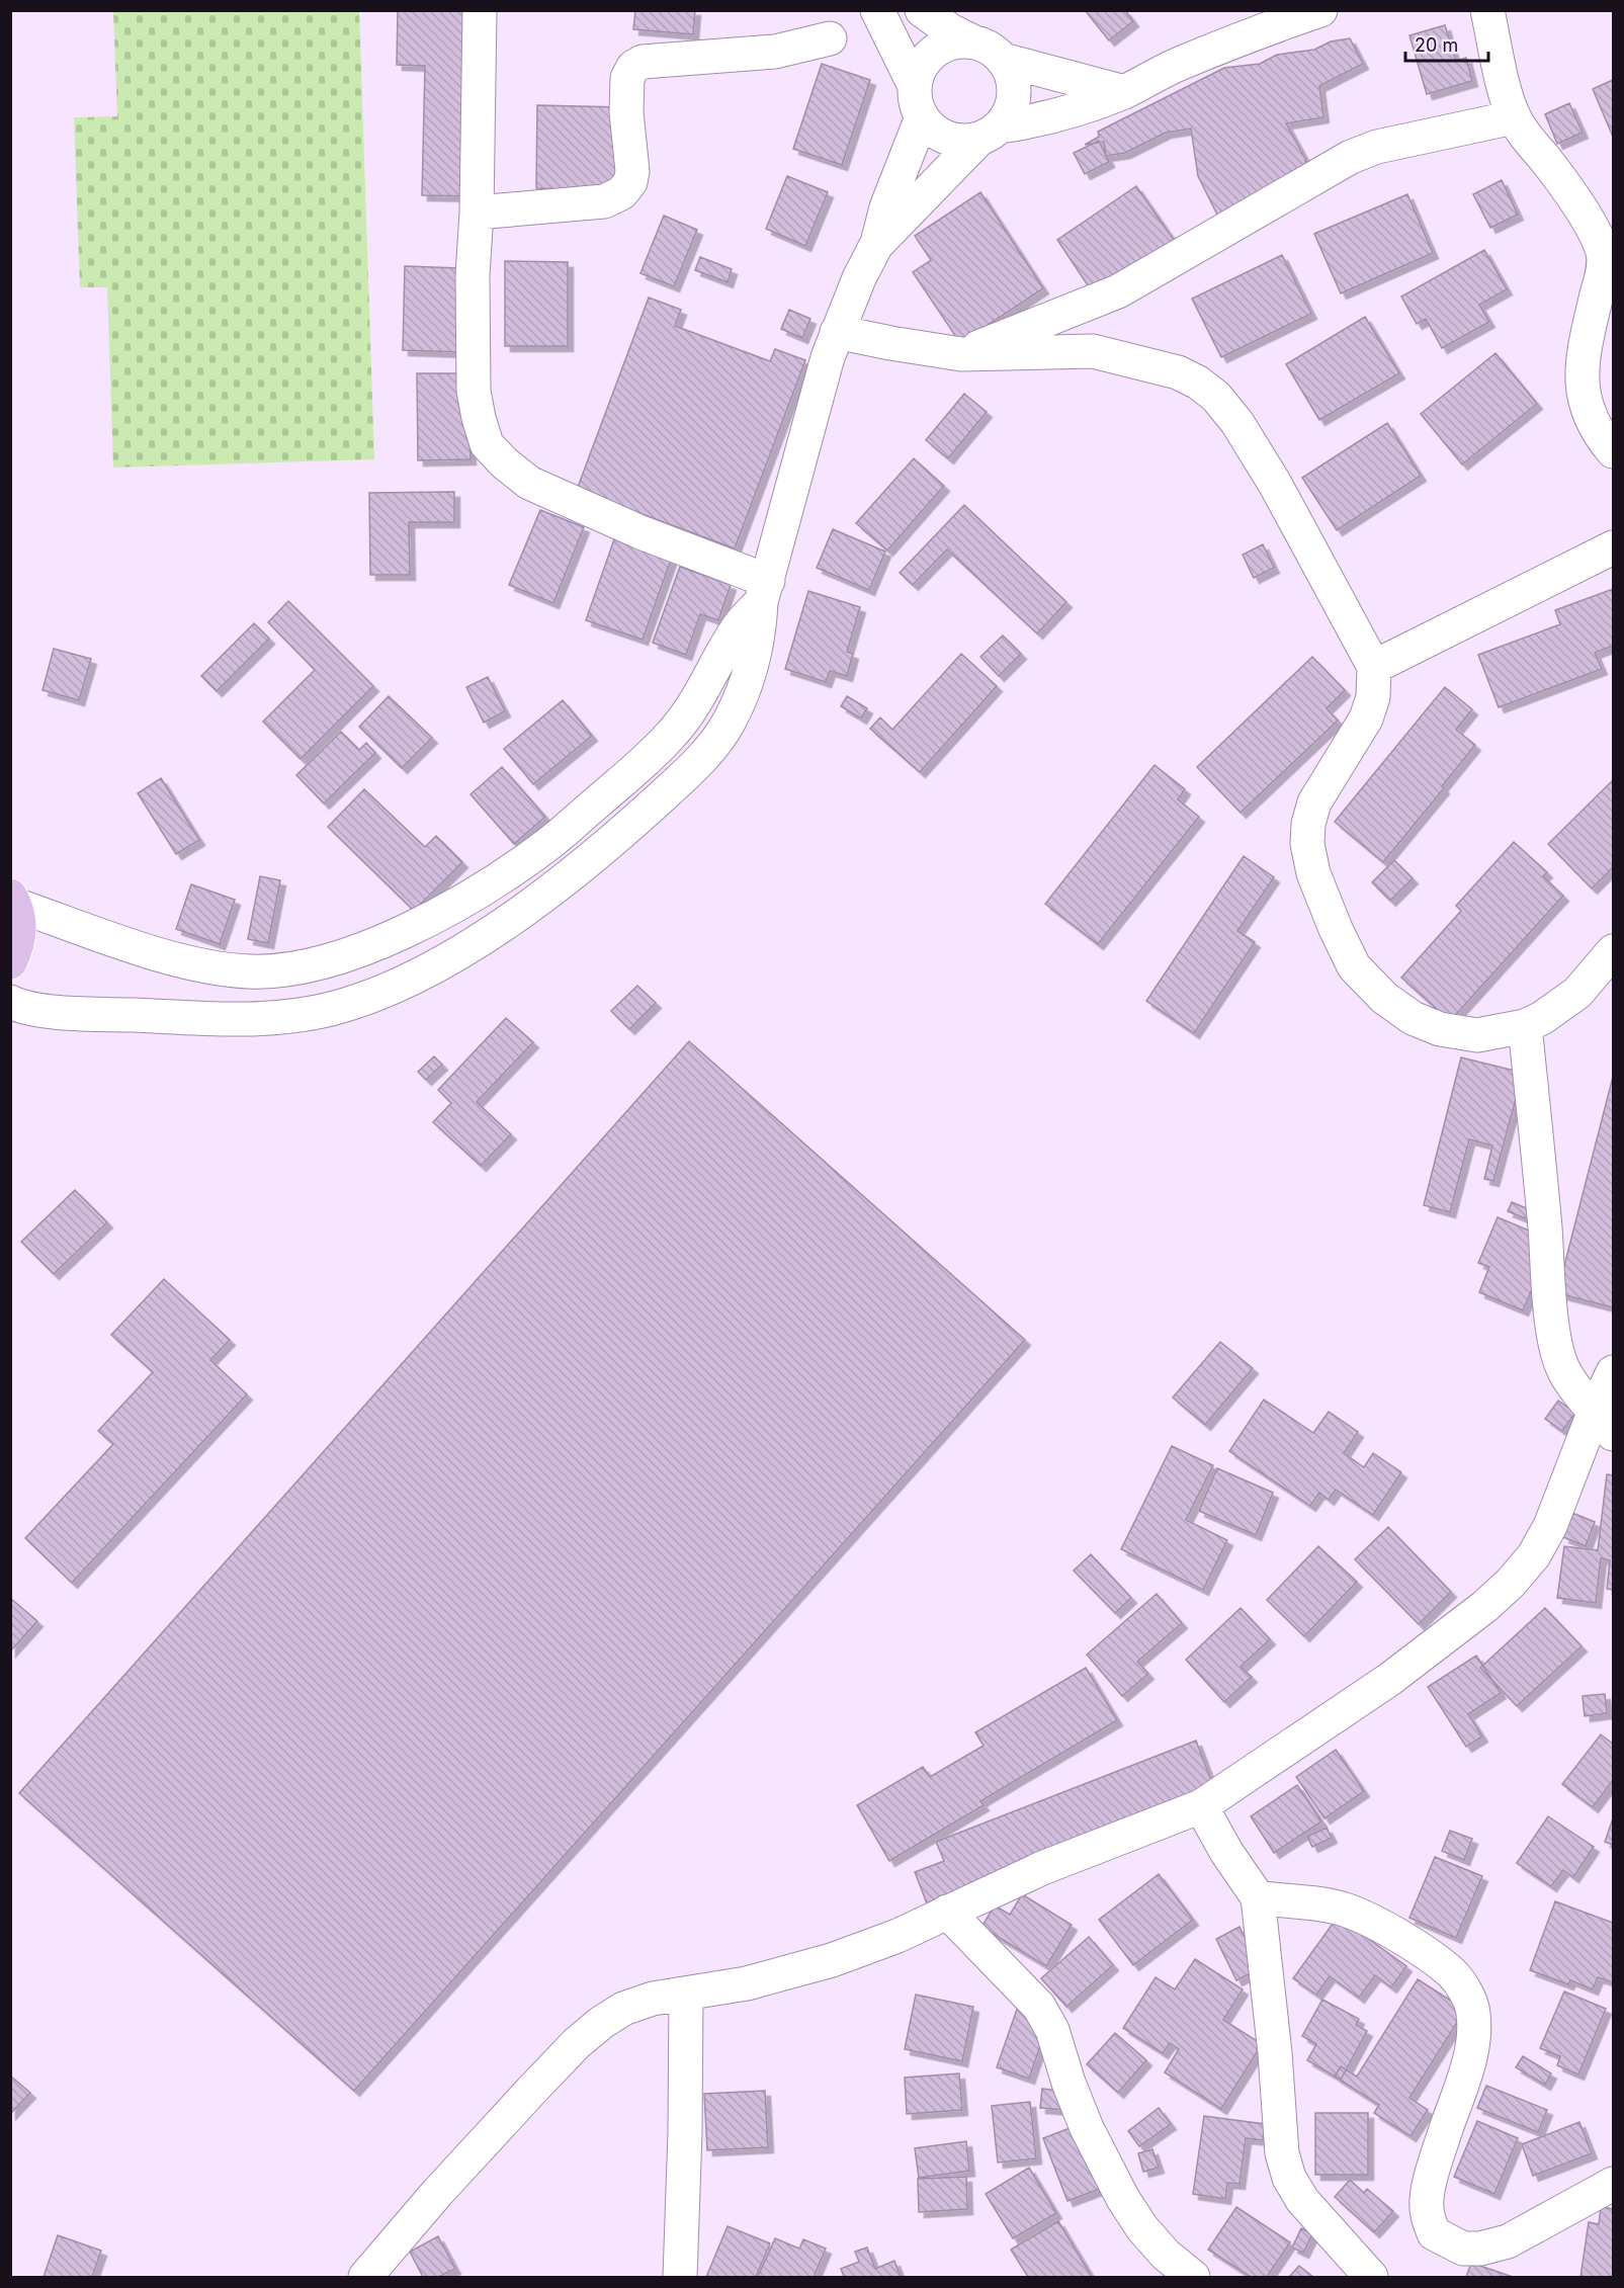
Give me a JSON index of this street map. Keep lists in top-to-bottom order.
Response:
{
  "scale_bar": "20 m"
}
